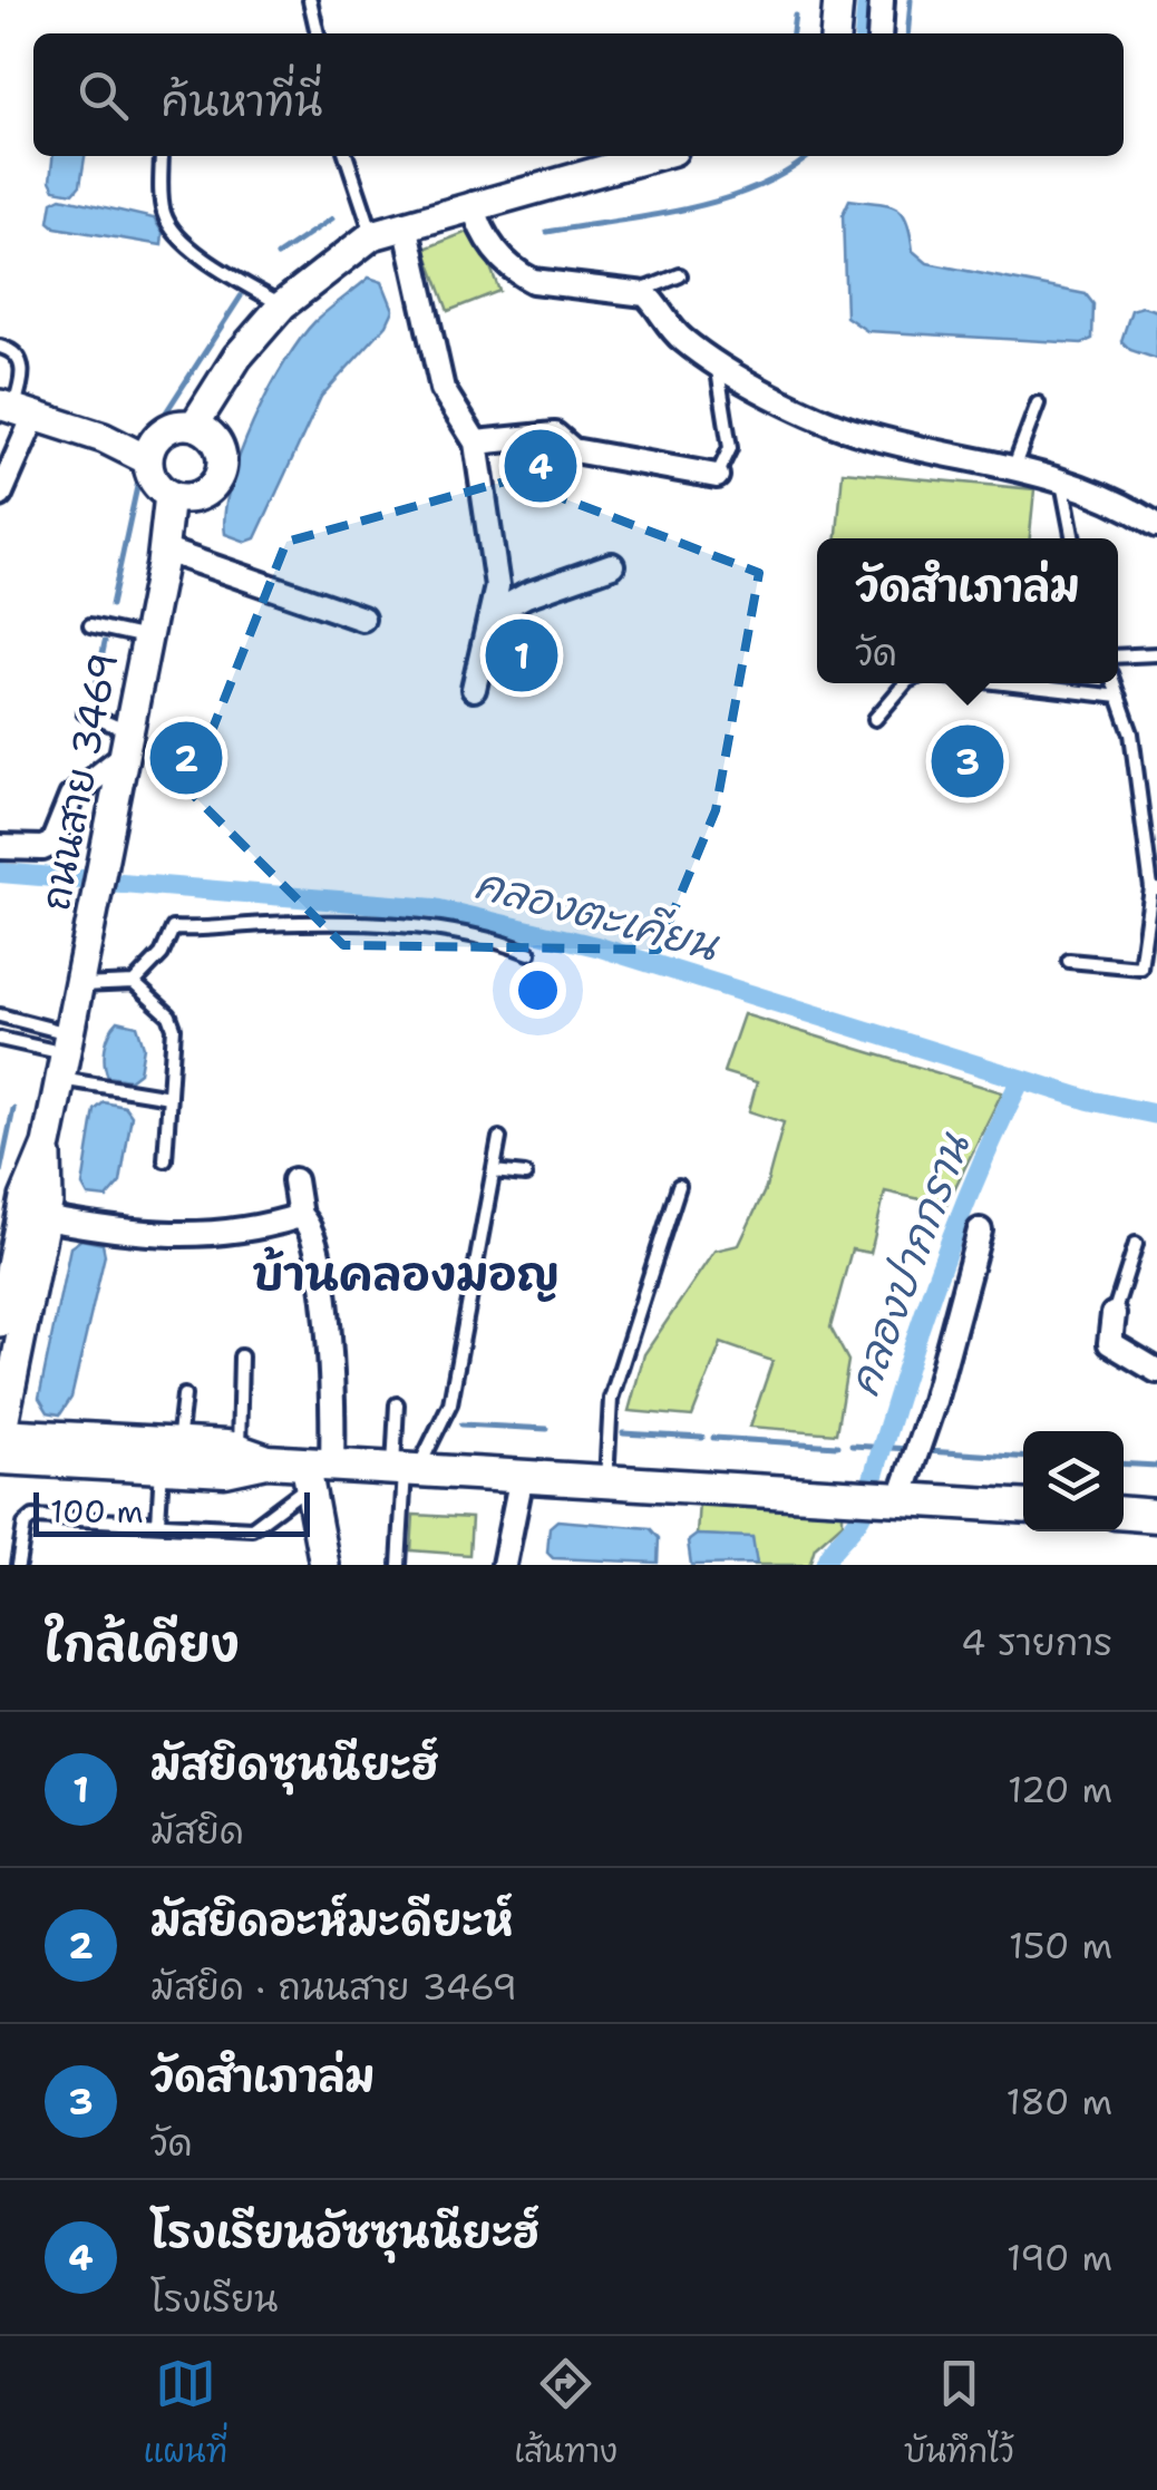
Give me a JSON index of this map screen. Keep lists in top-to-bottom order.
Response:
{
  "streets": {
    "street": ["ถนนสาย 3469"]
  },
  "districts": ["บ้านคลองมอญ"],
  "water": ["คลองตะเคียน", "คลองปากกราน"],
  "scale_bar": "100 m",
  "page": {
    "search": "ค้นหาที่นี่",
    "pins": [
      "4",
      "1",
      "2",
      "3"
    ],
    "popup": ["วัดสำเภาล่ม", "วัด"],
    "scale": "100 m",
    "heading": ["ใกล้เคียง", "4 รายการ"],
    "list": [
      {
        "mark": "1",
        "name": "มัสยิดซุนนียะฮ์",
        "note": "มัสยิด",
        "value": "120 m"
      },
      {
        "mark": "2",
        "name": "มัสยิดอะห์มะดียะห์",
        "note": "มัสยิด · ถนนสาย 3469",
        "value": "150 m"
      },
      {
        "mark": "3",
        "name": "วัดสำเภาล่ม",
        "note": "วัด",
        "value": "180 m"
      },
      {
        "mark": "4",
        "name": "โรงเรียนอัซซุนนียะฮ์",
        "note": "โรงเรียน",
        "value": "190 m"
      }
    ],
    "nav": ["แผนที่", "เส้นทาง", "บันทึกไว้"]
  }
}
